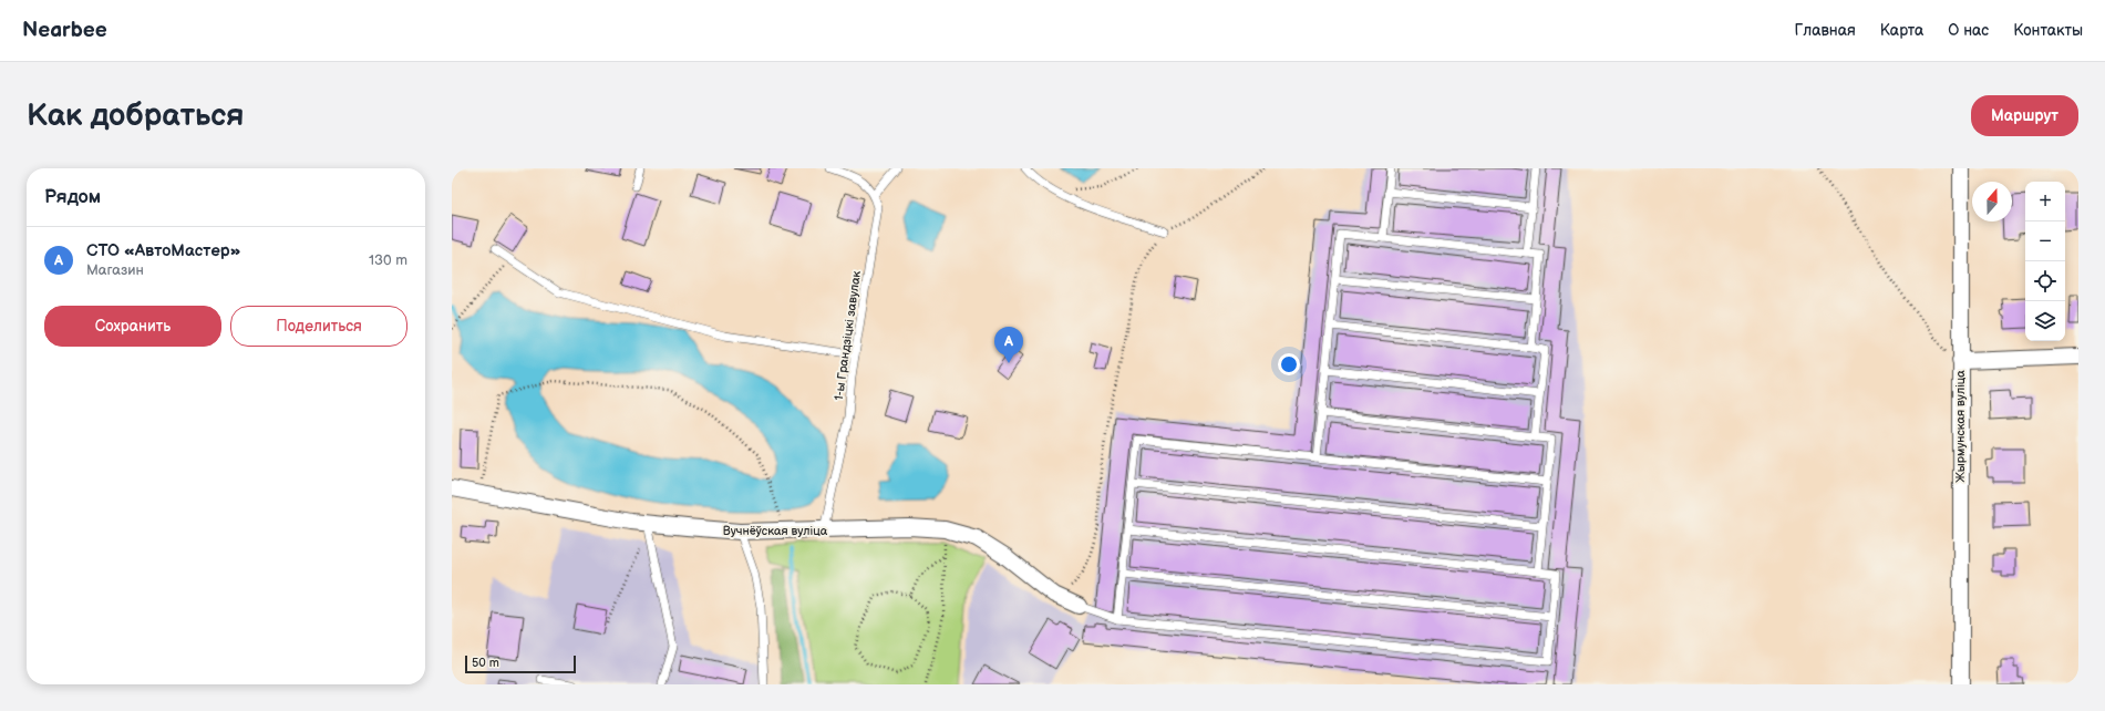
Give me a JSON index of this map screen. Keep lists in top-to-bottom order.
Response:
{
  "streets": {
    "street": ["Жырмунская вуліца", "Вучнёўская вуліца"],
    "lane": ["1-ы Грандзіцкі завулак"]
  },
  "crossings": [
    ["1-ы Грандзіцкі завулак", "Вучнёўская вуліца"]
  ],
  "scale_bar": "50 m",
  "north": "top",
  "page": {
    "header": "Nearbee",
    "nav": [
      "Главная",
      "Карта",
      "О нас",
      "Контакты"
    ],
    "buttons": [
      "Маршрут",
      ["Сохранить", "Поделиться"]
    ],
    "title": "Как добраться",
    "heading": "Рядом",
    "map_buttons": ["+", "−"],
    "list": [
      {
        "mark": "A",
        "name": "СТО «АвтоМастер»",
        "note": "Магазин",
        "value": "130 m"
      }
    ],
    "pins": "A",
    "scale": "50 m"
  }
}
